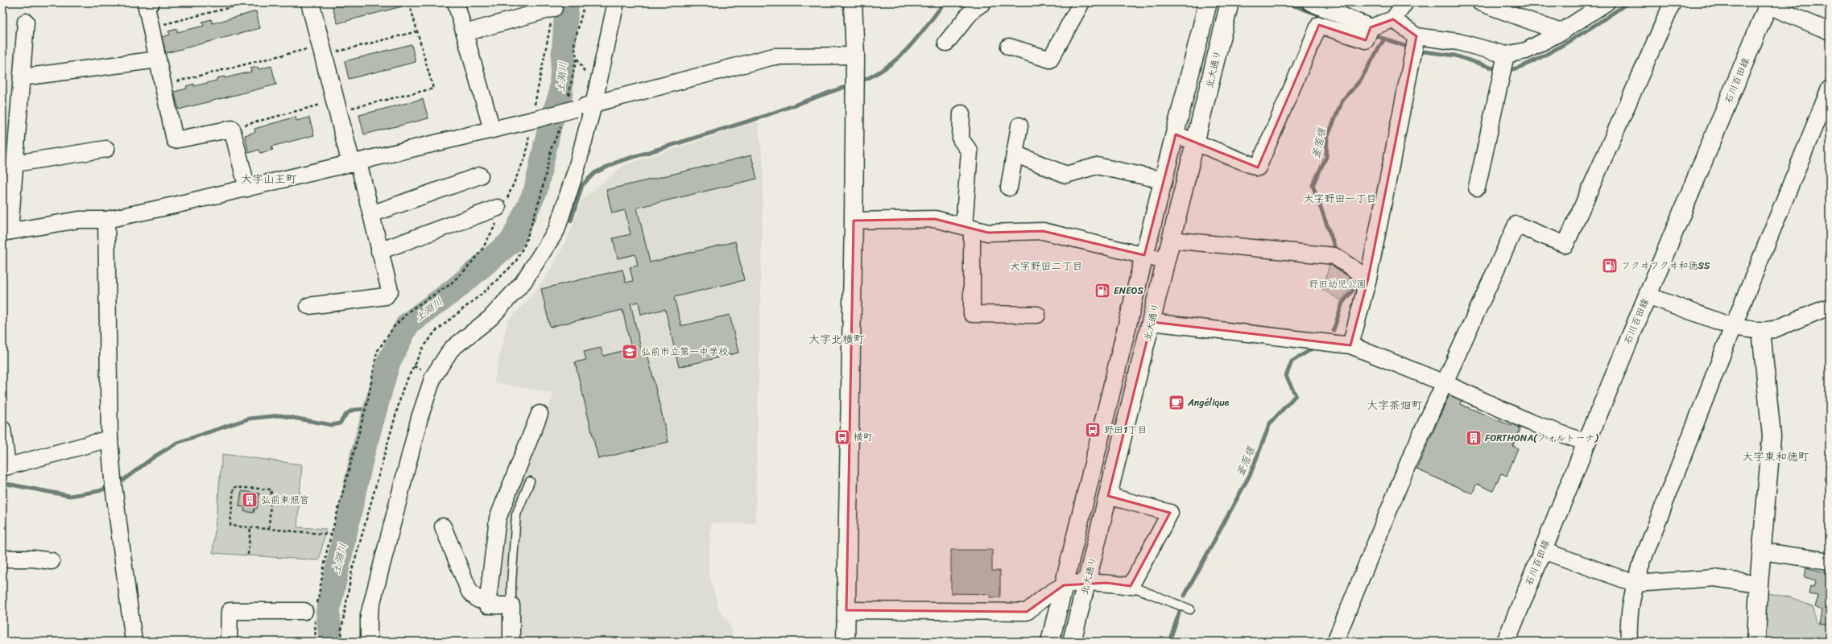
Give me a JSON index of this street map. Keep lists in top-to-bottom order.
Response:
{
  "streets": {
    "street": ["北大通り", "石川百田線"]
  },
  "districts": [
    "大字山王町",
    "大字野田一丁目",
    "大字野田二丁目",
    "大字北横町",
    "大字茶畑町",
    "大字東和徳町"
  ],
  "water": ["土淵川", "釜萢堰"],
  "parks": ["野田幼児公園"],
  "places": {
    "fuel station": ["フクヰフクヰ和徳SS", "ENEOS"],
    "school or university": ["弘前市立第一中学校"],
    "cafe": ["Angélique"],
    "bus stop": ["野田1丁目", "横町"],
    "building": ["FORTHONA(フォルトーナ)", "弘前東照宮"]
  }
}
